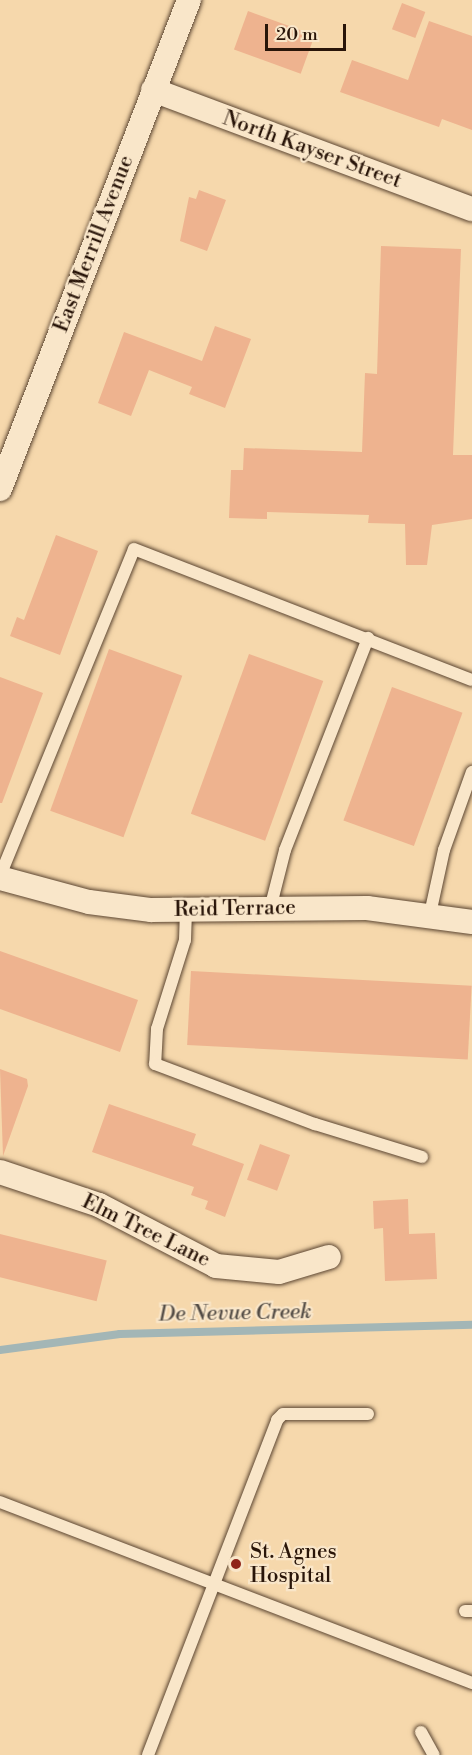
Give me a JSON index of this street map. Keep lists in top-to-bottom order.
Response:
{
  "streets": {
    "street": [
      "North Kayser Street",
      "East Merrill Avenue",
      "Reid Terrace",
      "Elm Tree Lane"
    ]
  },
  "crossings": [
    ["North Kayser Street", "East Merrill Avenue"]
  ],
  "water": ["De Nevue Creek"],
  "places": ["St. Agnes Hospital"],
  "scale_bar": "20 m"
}
